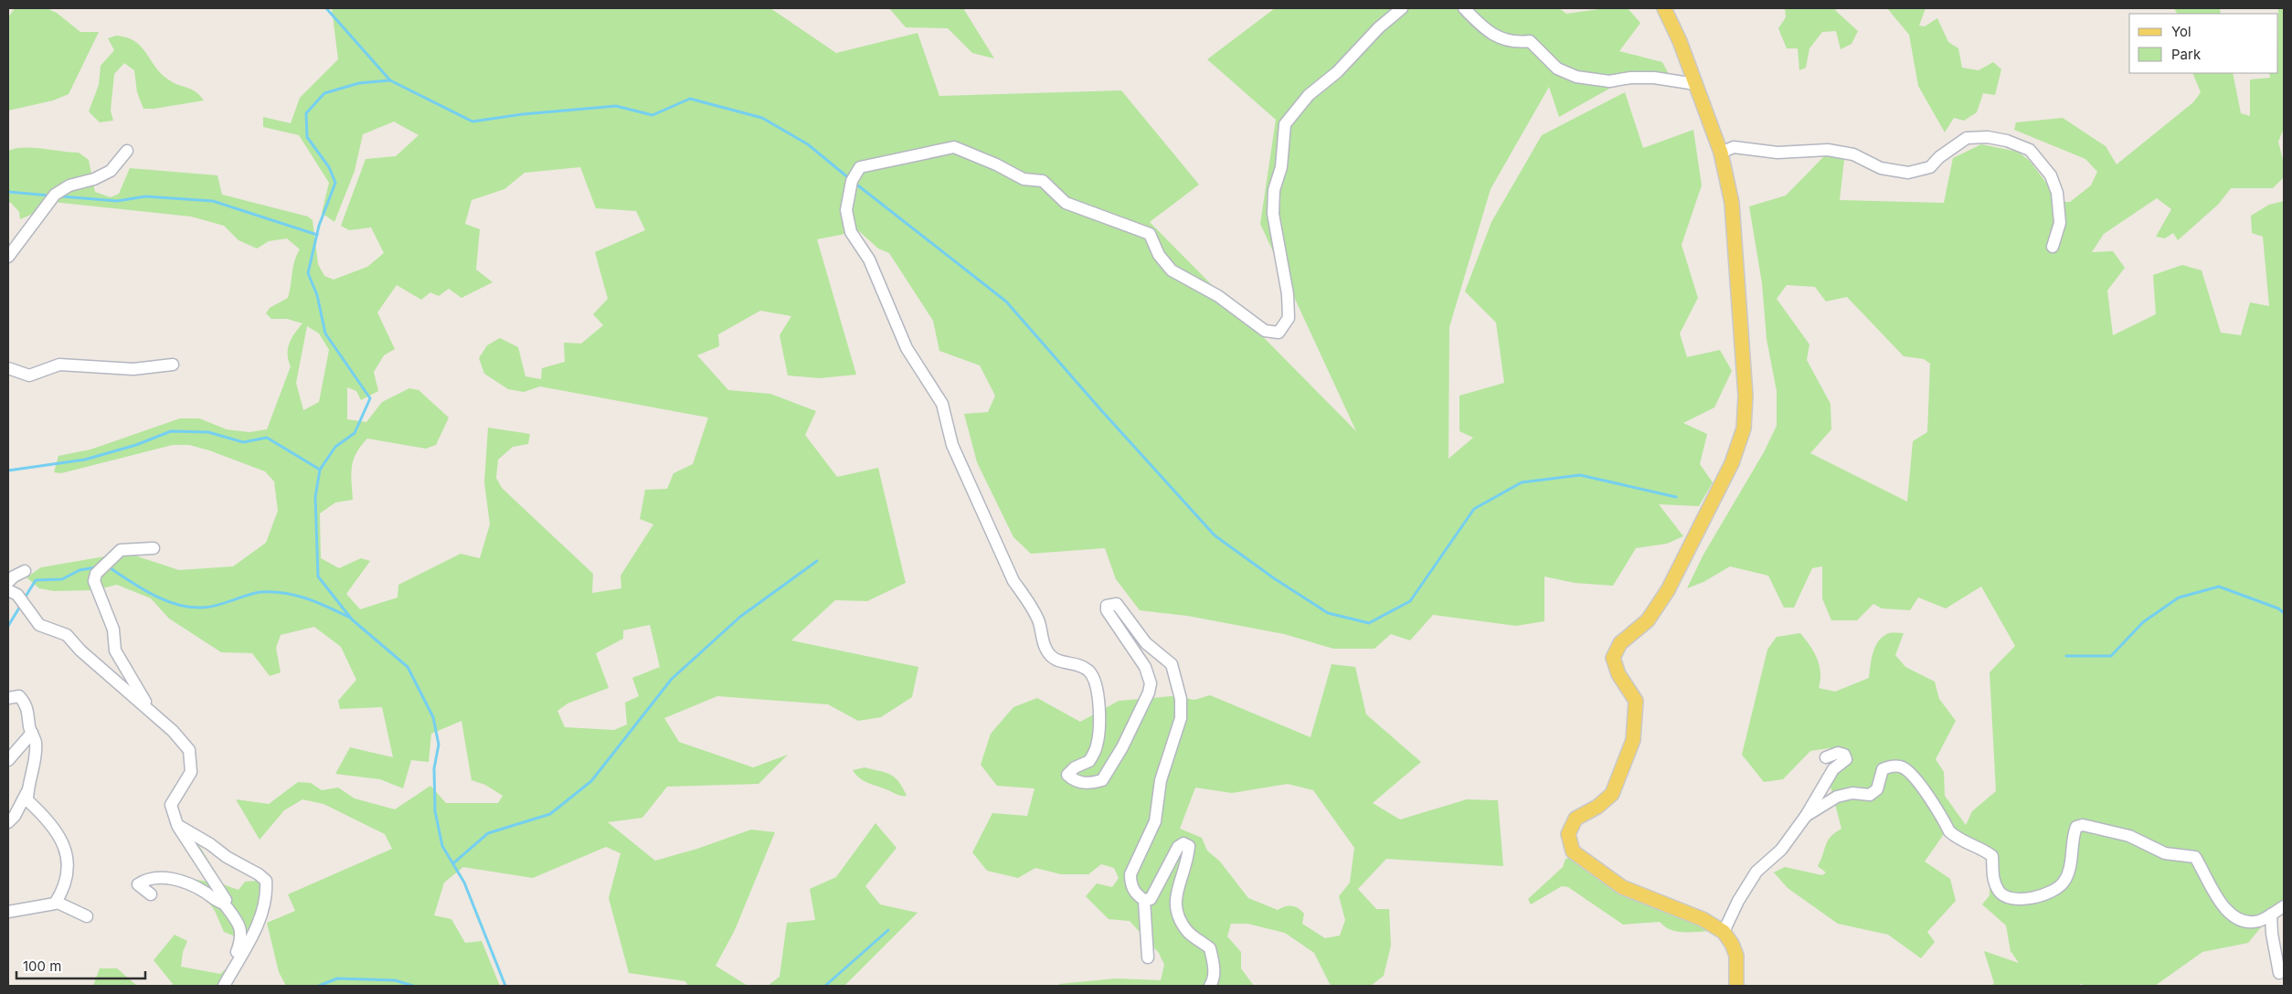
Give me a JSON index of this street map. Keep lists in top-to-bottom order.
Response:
{
  "legend": ["Yol", "Park"],
  "scale_bar": "100 m"
}
